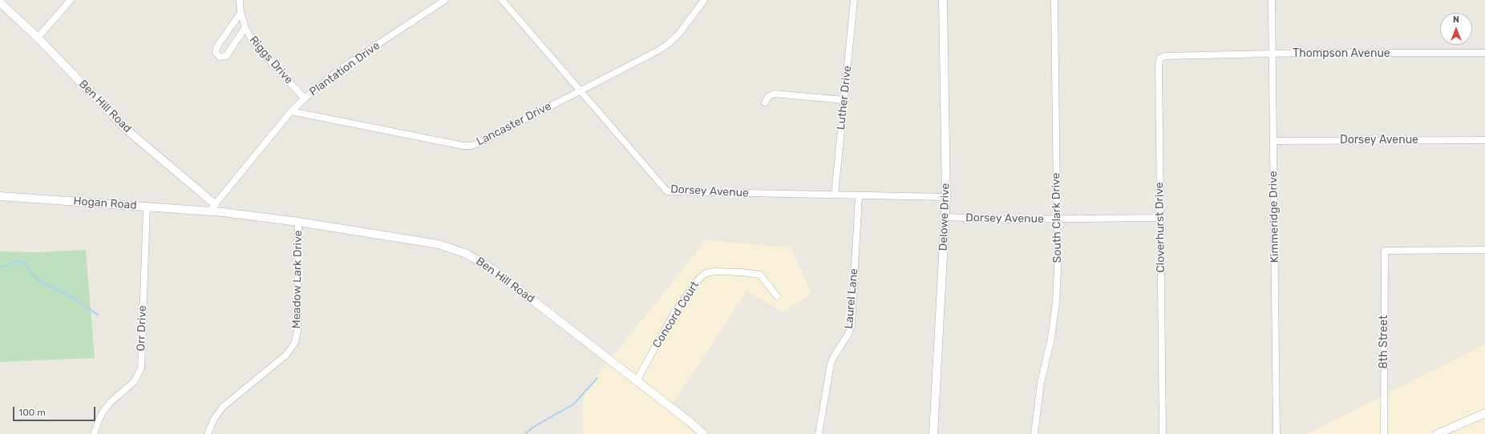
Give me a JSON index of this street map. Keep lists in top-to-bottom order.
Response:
{
  "streets": {
    "street": [
      "Thompson Avenue",
      "Riggs Drive",
      "Plantation Drive",
      "Luther Drive",
      "Ben Hill Road",
      "Lancaster Drive",
      "Dorsey Avenue",
      "Hogan Road",
      "Delowe Drive",
      "Kimmeridge Drive",
      "South Clark Drive",
      "Cloverhurst Drive",
      "Meadow Lark Drive",
      "Laurel Lane",
      "Concord Court",
      "Orr Drive",
      "8th Street"
    ]
  },
  "crossings": [
    ["Thompson Avenue", "Kimmeridge Drive"],
    ["Thompson Avenue", "Cloverhurst Drive"],
    ["Riggs Drive", "Plantation Drive"],
    ["Plantation Drive", "Ben Hill Road"],
    ["Plantation Drive", "Lancaster Drive"],
    ["Plantation Drive", "Hogan Road"],
    ["Luther Drive", "Dorsey Avenue"],
    ["Ben Hill Road", "Hogan Road"],
    ["Ben Hill Road", "Meadow Lark Drive"],
    ["Ben Hill Road", "Concord Court"],
    ["Lancaster Drive", "Dorsey Avenue"],
    ["Dorsey Avenue", "Delowe Drive"],
    ["Dorsey Avenue", "Kimmeridge Drive"],
    ["Dorsey Avenue", "South Clark Drive"],
    ["Dorsey Avenue", "Cloverhurst Drive"],
    ["Dorsey Avenue", "Laurel Lane"],
    ["Hogan Road", "Orr Drive"]
  ],
  "scale_bar": "100 m",
  "north": "top"
}
